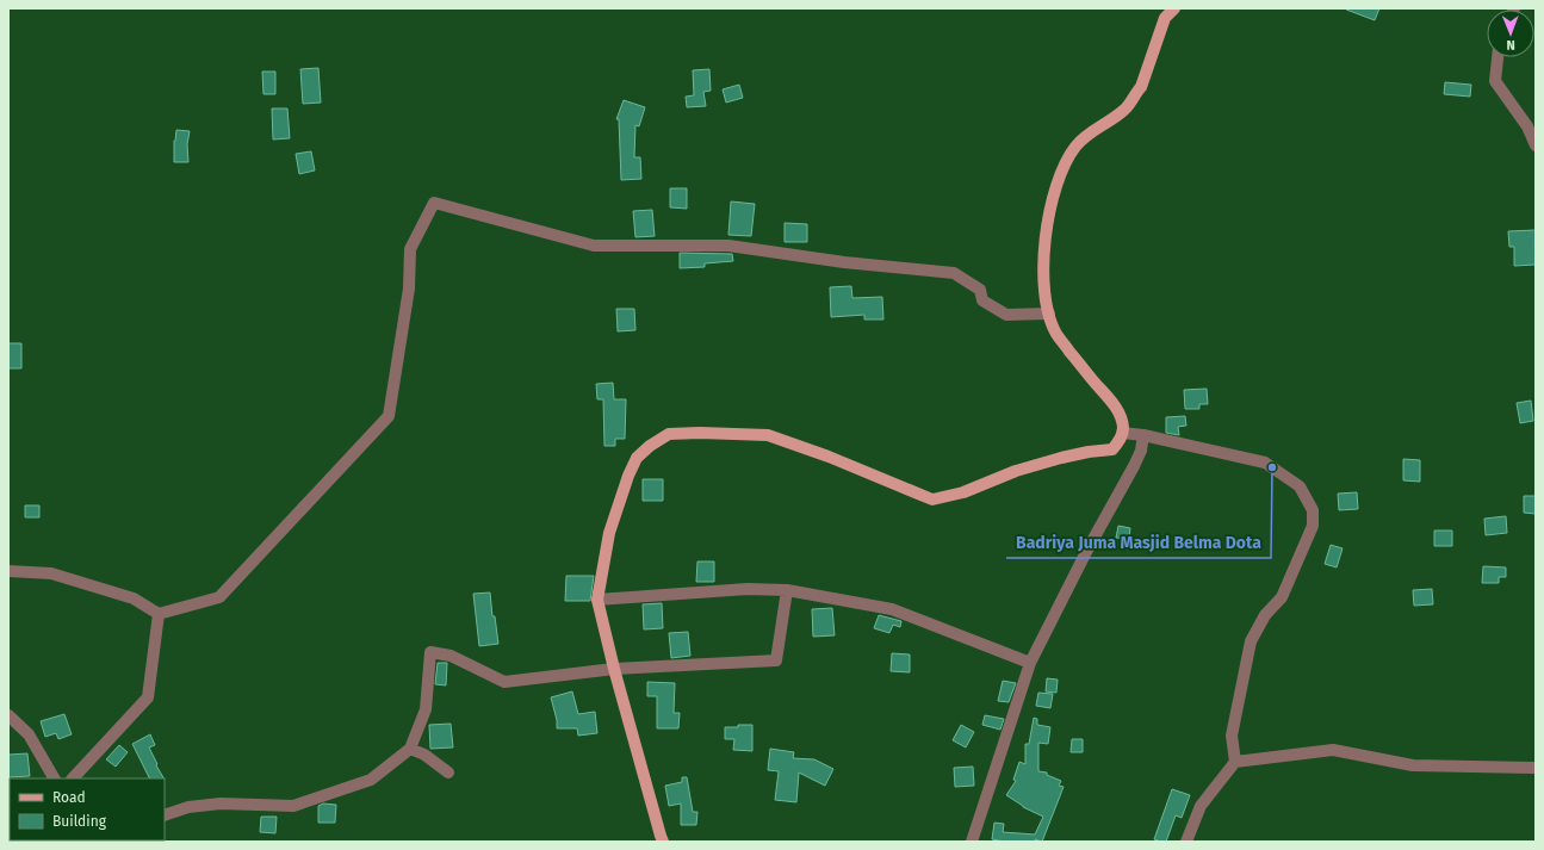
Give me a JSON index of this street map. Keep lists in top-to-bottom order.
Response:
{
  "places": ["Badriya Juma Masjid Belma Dota"],
  "legend": ["Road", "Building"],
  "north": "bottom"
}
